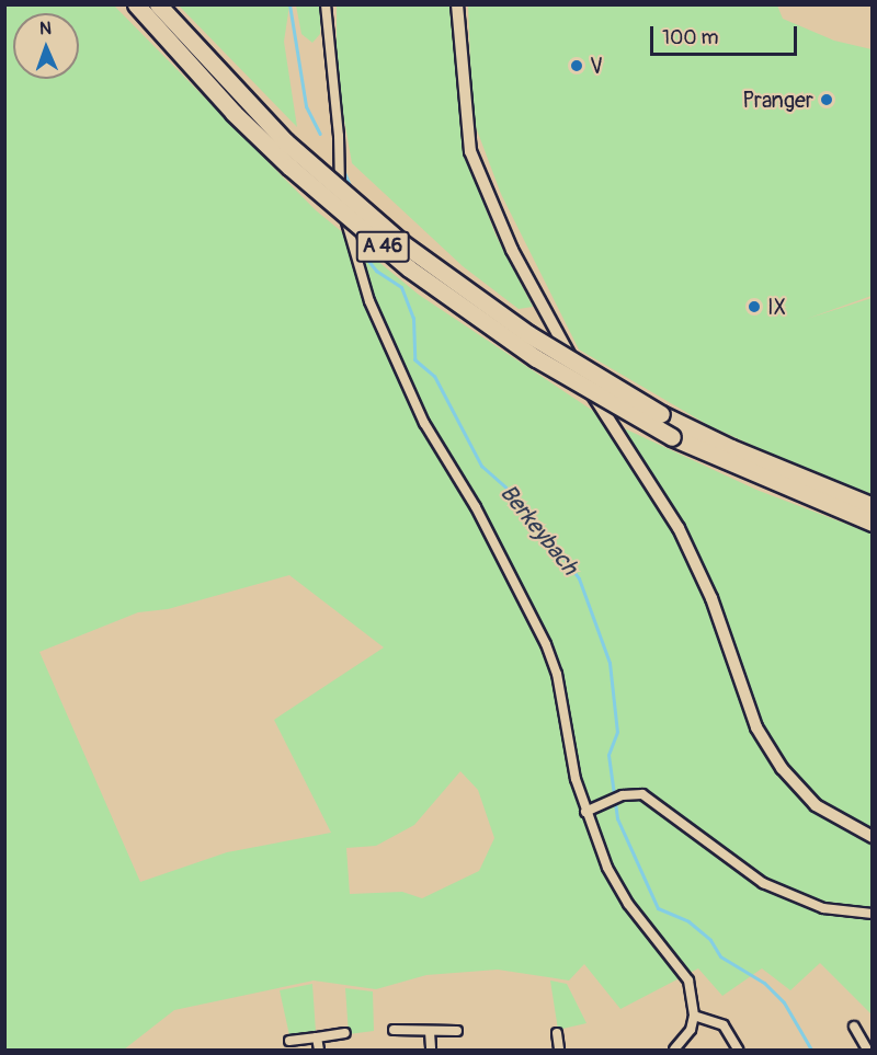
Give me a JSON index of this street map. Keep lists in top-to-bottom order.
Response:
{
  "streets": {
    "highway": ["A 46"]
  },
  "water": ["Berkeybach"],
  "places": ["V", "Pranger", "IX"],
  "scale_bar": "100 m",
  "north": "top"
}
